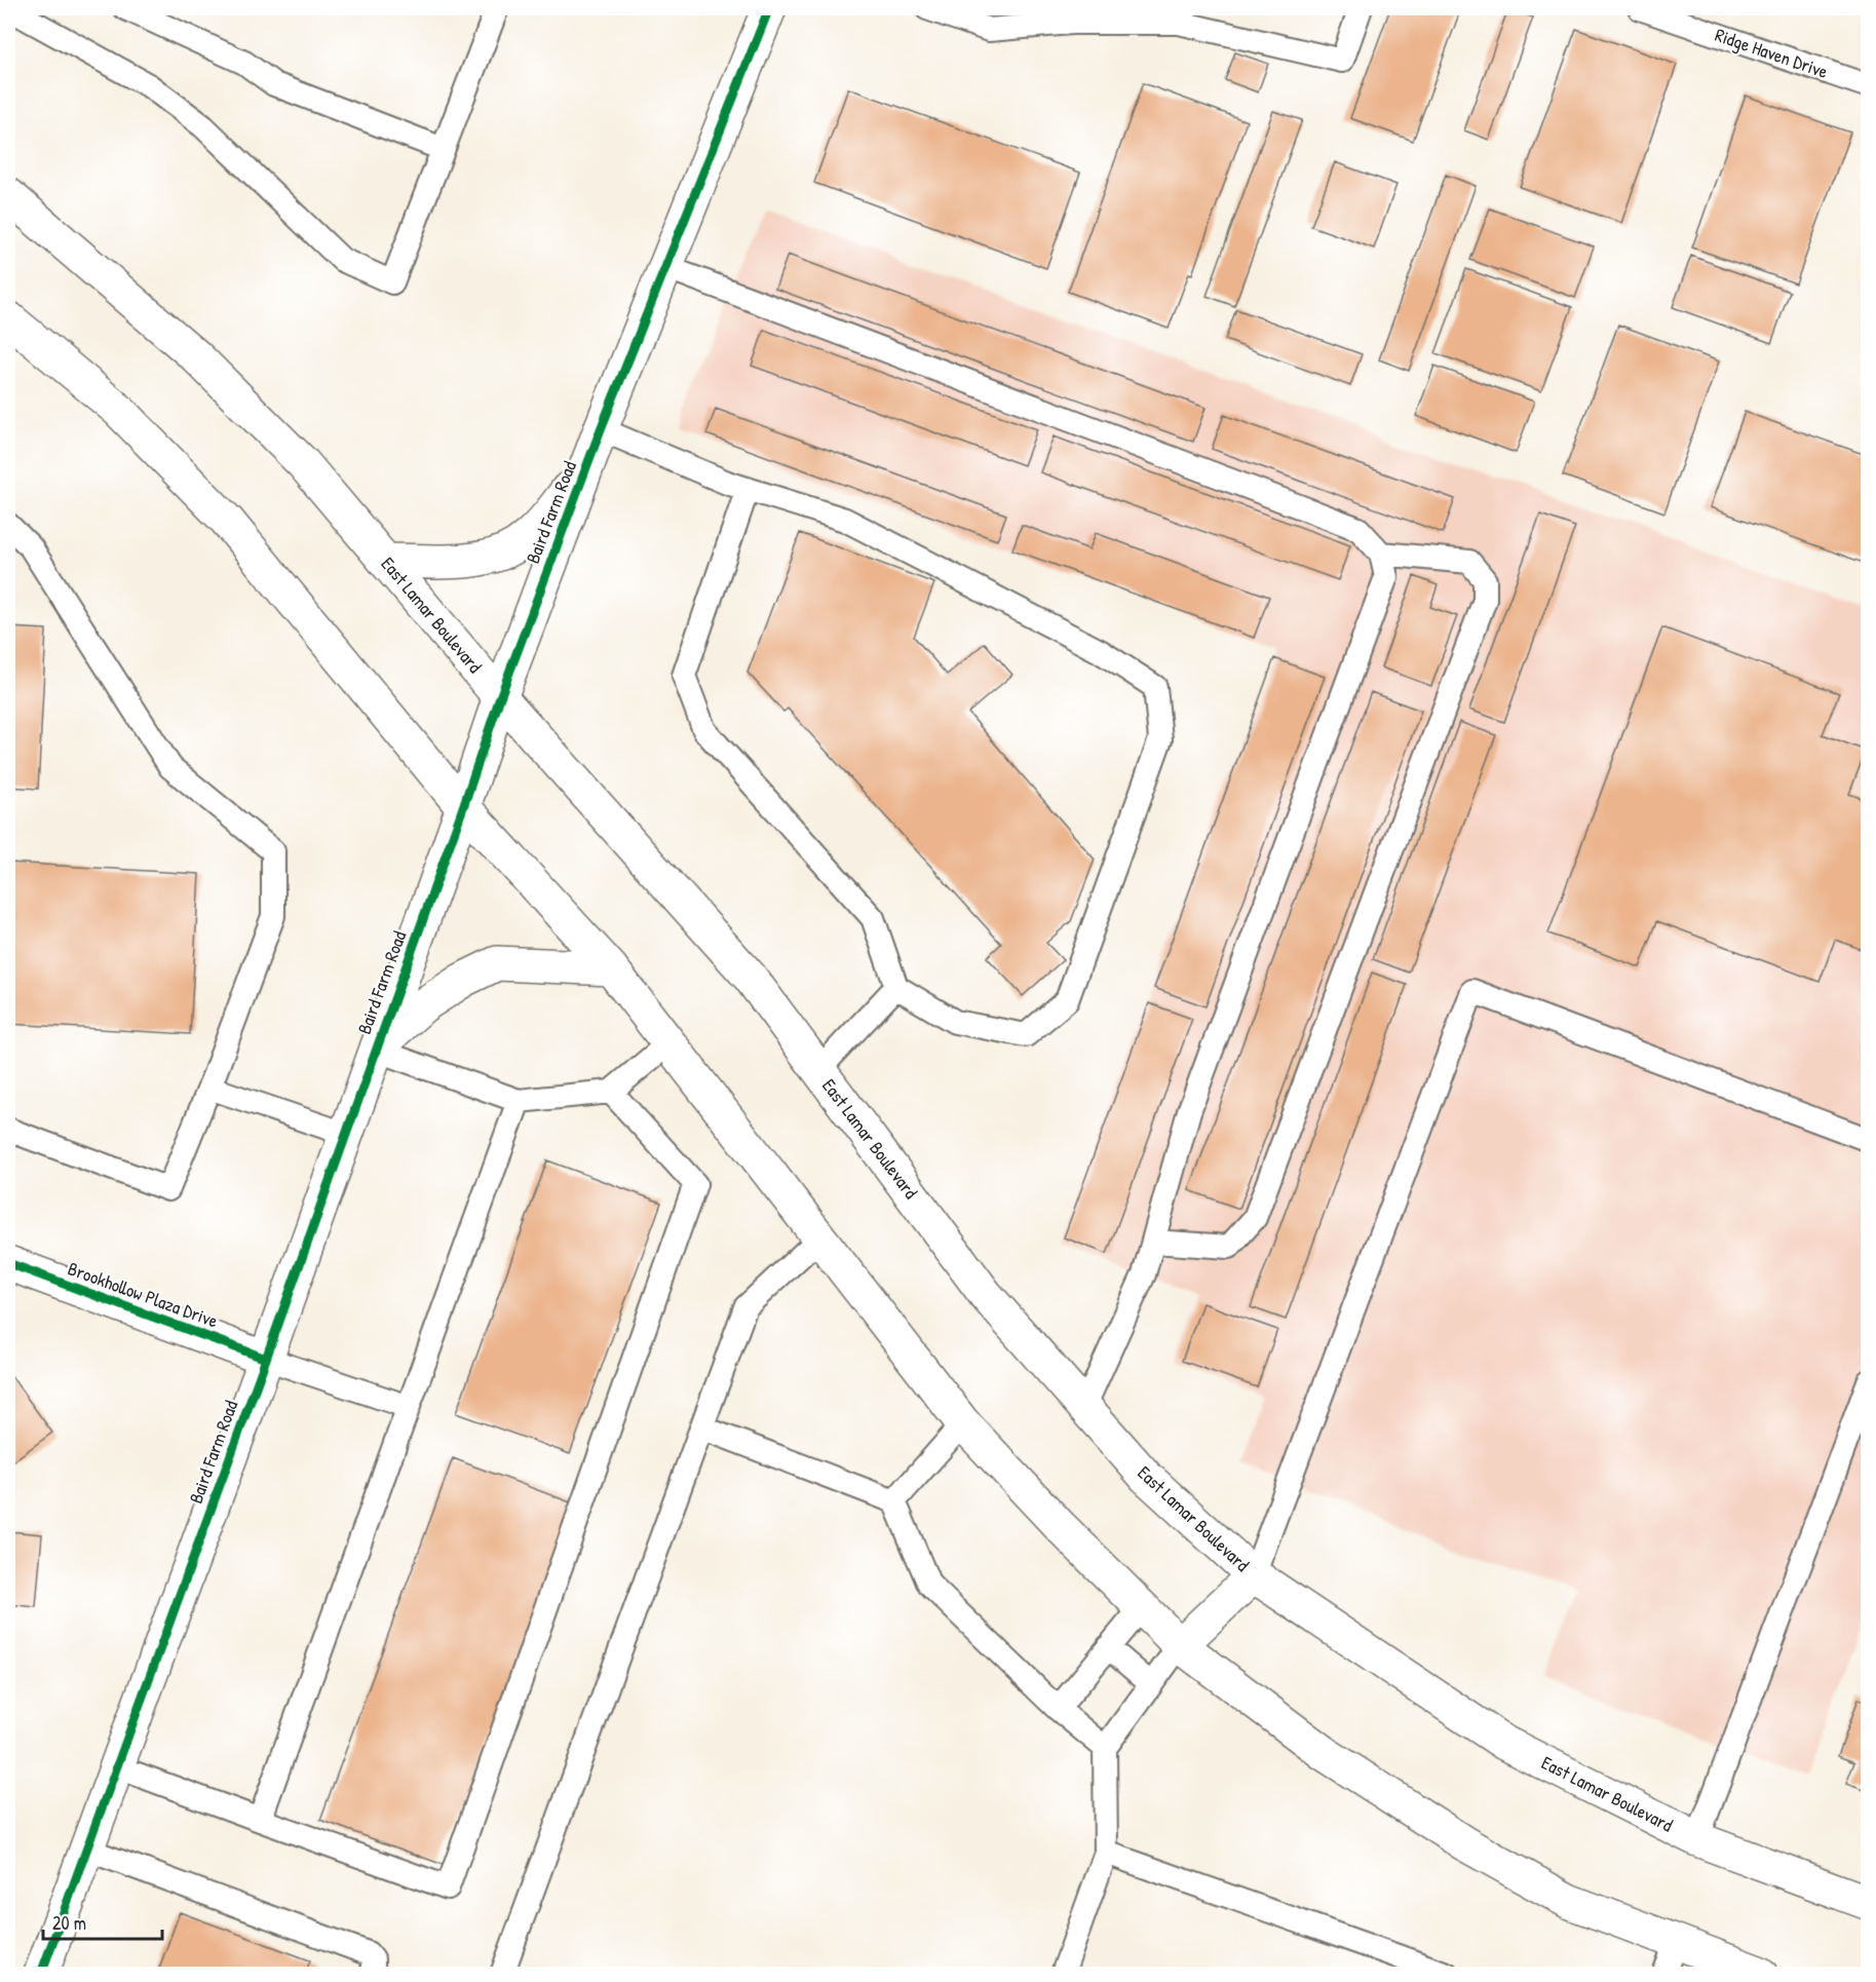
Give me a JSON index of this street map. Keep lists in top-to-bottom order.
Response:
{
  "streets": {
    "main road": ["Baird Farm Road", "East Lamar Boulevard", "Brookhollow Plaza Drive"],
    "lane": ["Ridge Haven Drive"]
  },
  "crossings": [
    ["Baird Farm Road", "East Lamar Boulevard"],
    ["Baird Farm Road", "Brookhollow Plaza Drive"]
  ],
  "scale_bar": "20 m"
}
